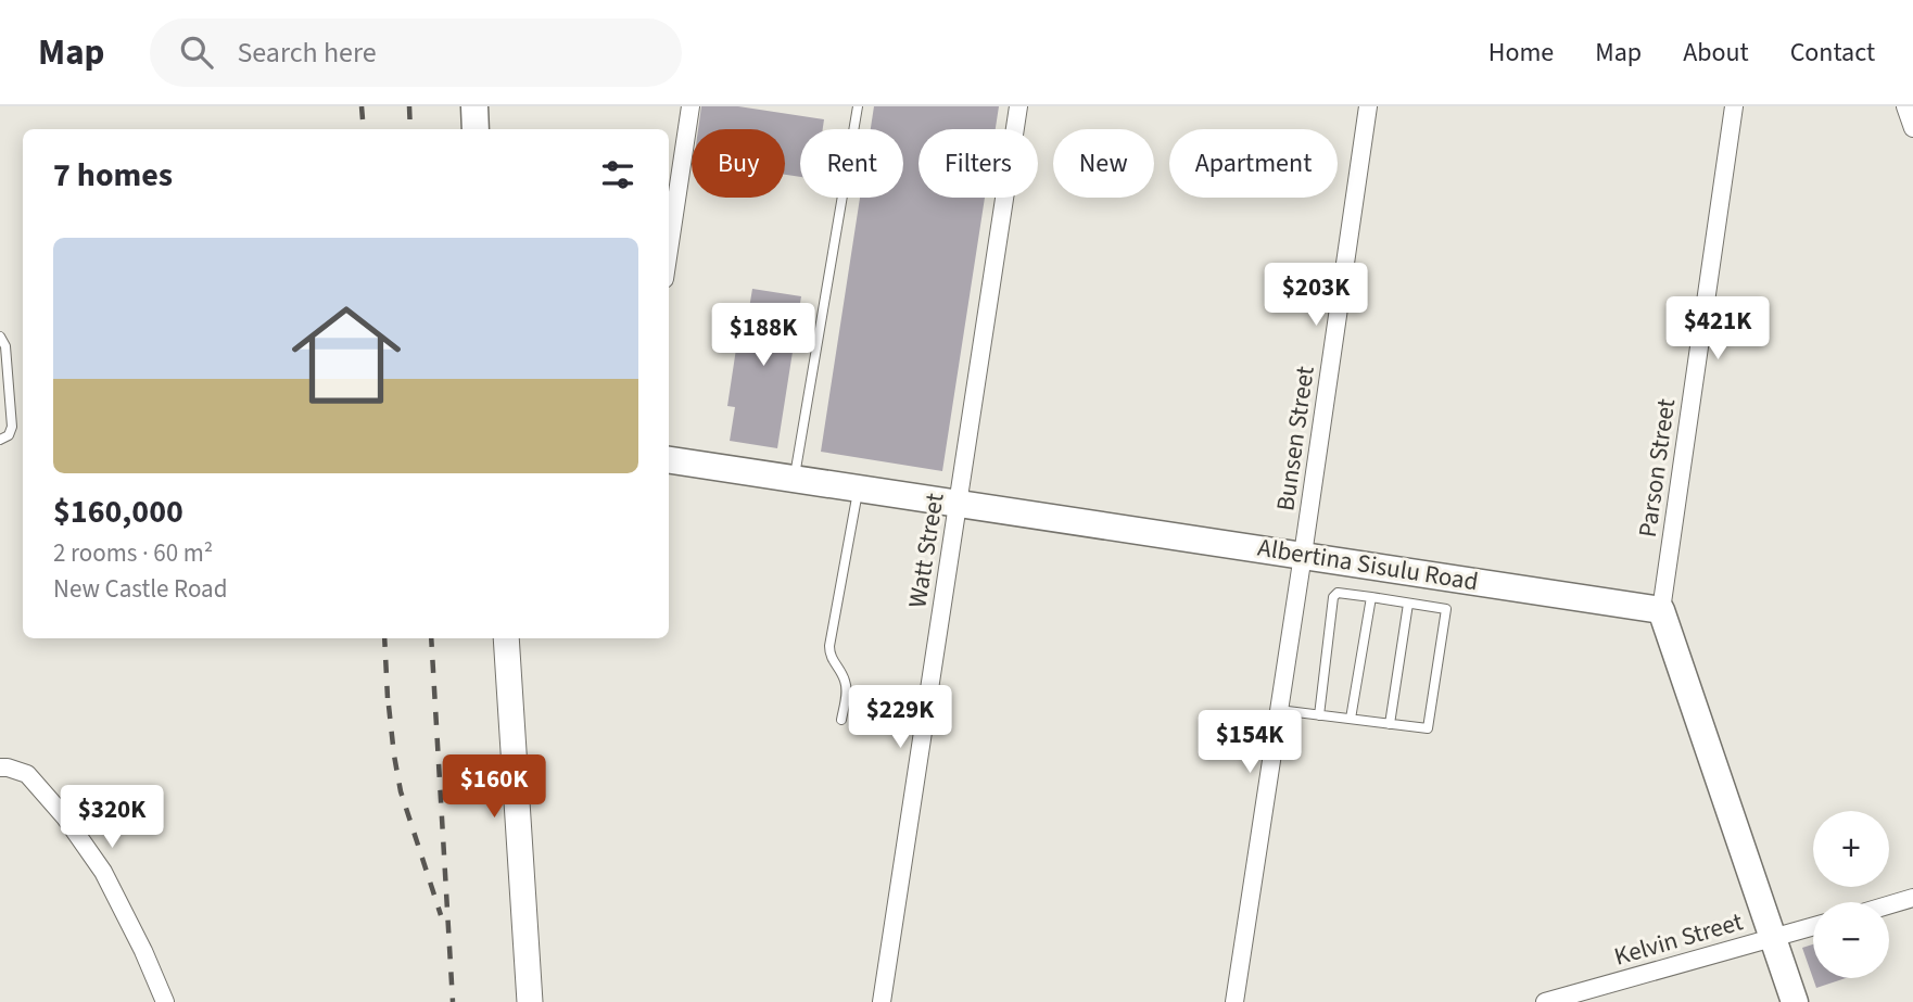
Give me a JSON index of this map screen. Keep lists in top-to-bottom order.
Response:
{
  "streets": {
    "main road": ["Albertina Sisulu Road"],
    "street": [
      "Bunsen Street",
      "Parson Street",
      "Watt Street",
      "Kelvin Street"
    ]
  },
  "crossings": [
    ["Bunsen Street", "Albertina Sisulu Road"],
    ["Parson Street", "Albertina Sisulu Road"],
    ["Watt Street", "Albertina Sisulu Road"]
  ],
  "page": {
    "header": "Map",
    "search": "Search here",
    "nav": [
      "Home",
      "Map",
      "About",
      "Contact"
    ],
    "chip": [
      "Buy",
      "Rent",
      "Filters",
      "New",
      "Apartment"
    ],
    "heading": "7 homes",
    "list": [
      {
        "name": "$160,000",
        "note": "2 rooms · 60 m² · New Castle Road"
      }
    ],
    "price": [
      "$203K",
      "$421K",
      "$188K",
      "$229K",
      "$154K",
      "$160K",
      "$320K"
    ],
    "map_buttons": ["+", "−"]
  }
}
